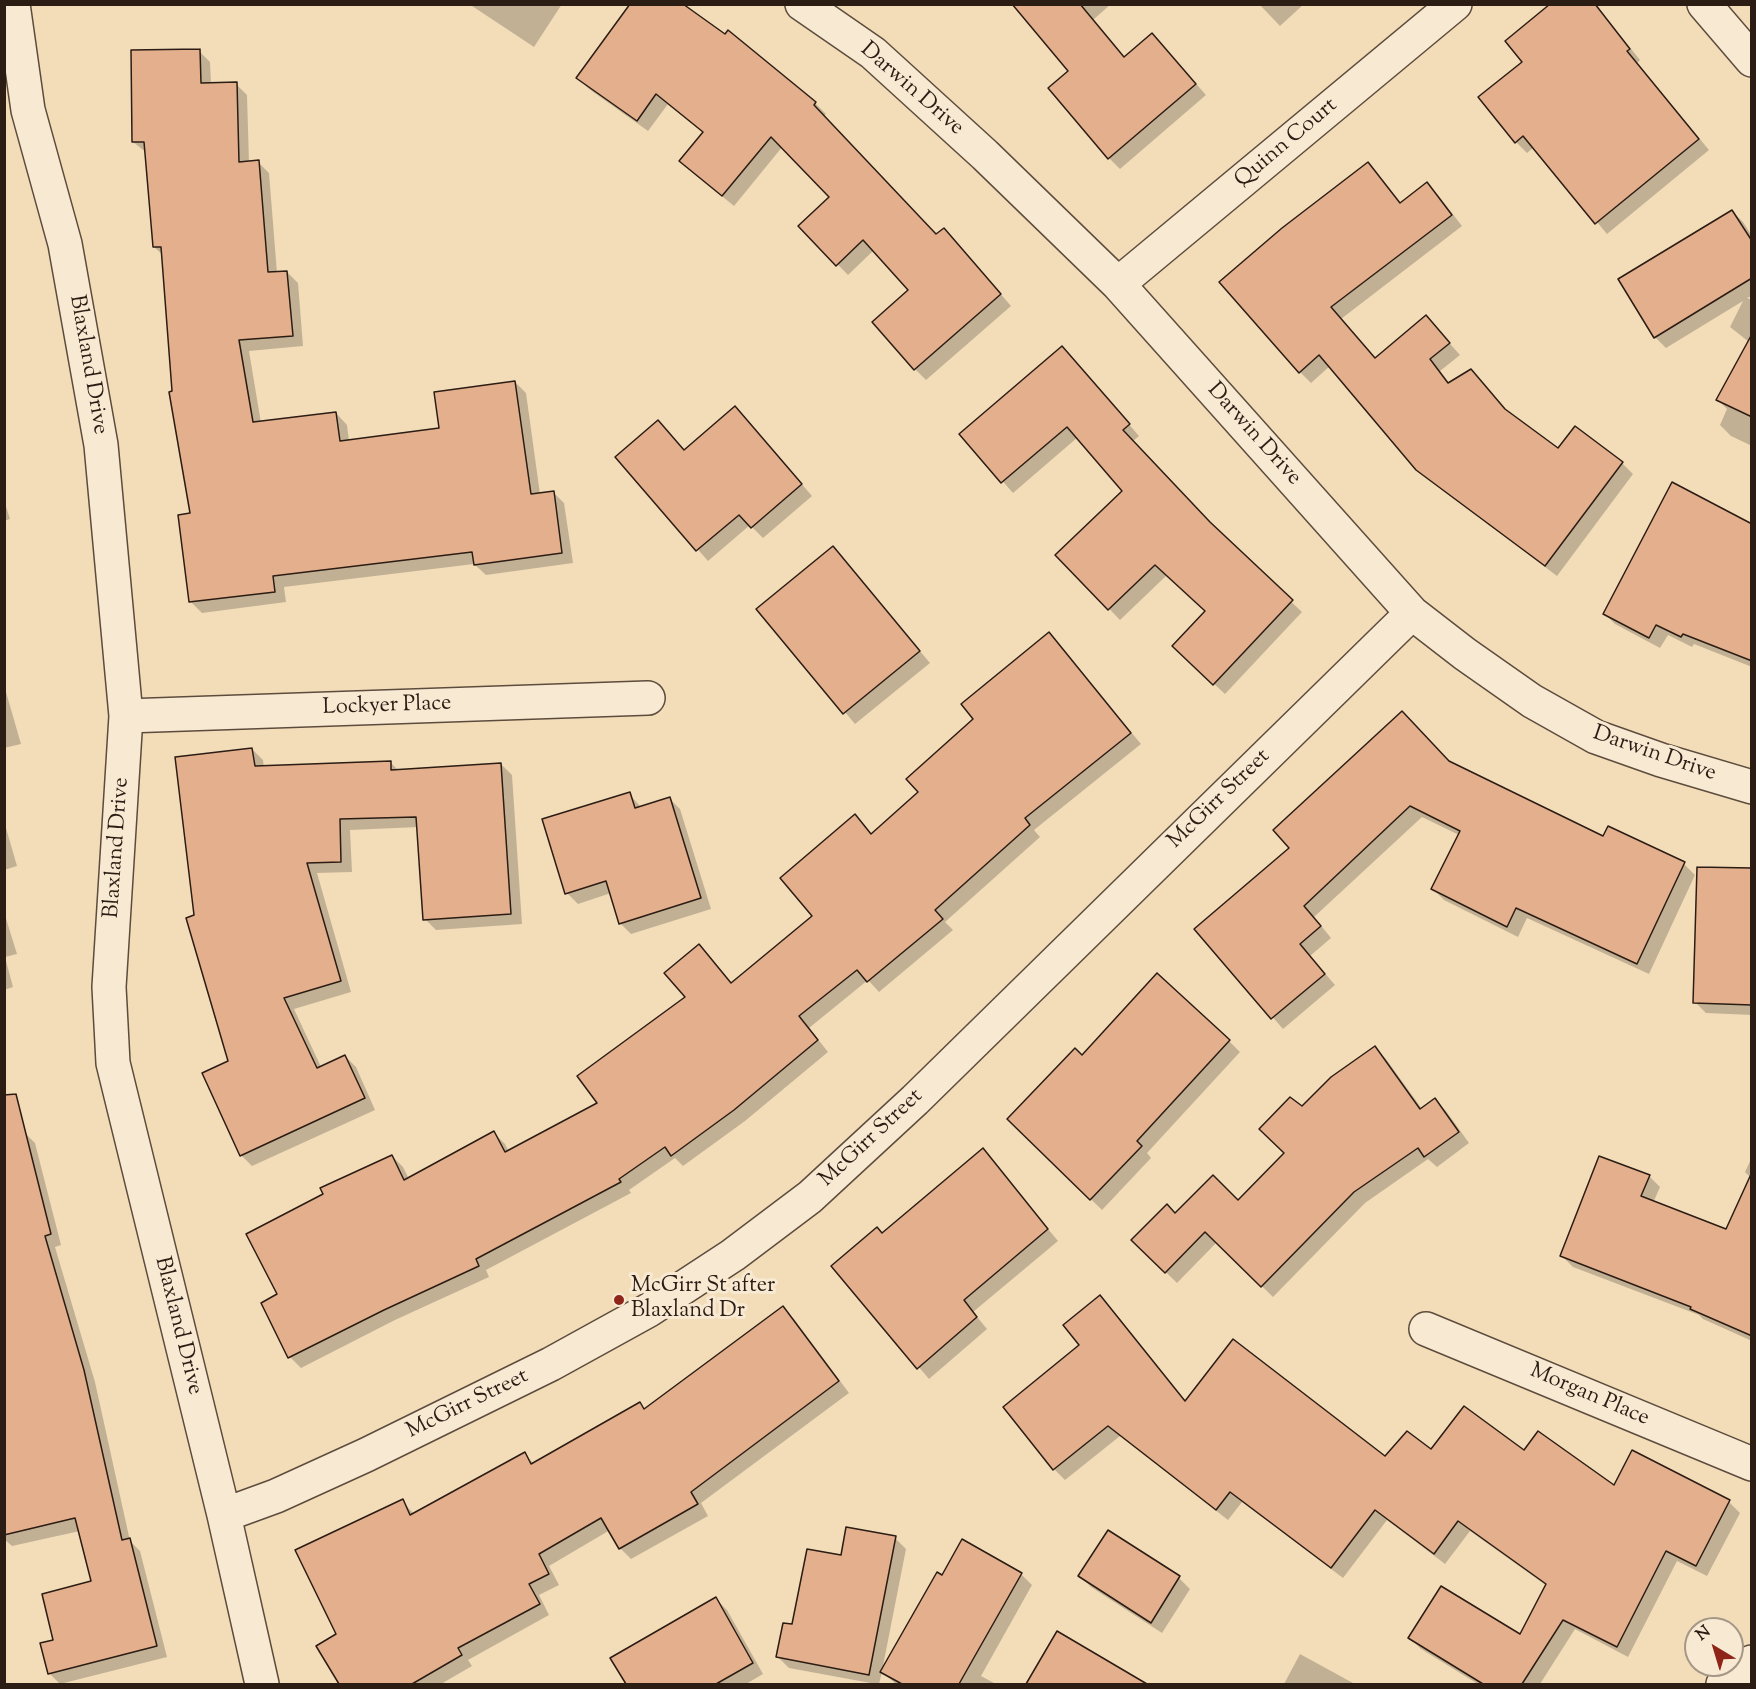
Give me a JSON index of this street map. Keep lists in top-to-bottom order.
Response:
{
  "streets": {
    "street": [
      "Darwin Drive",
      "Quinn Court",
      "Blaxland Drive",
      "Lockyer Place",
      "McGirr Street",
      "Morgan Place"
    ]
  },
  "crossings": [
    ["Darwin Drive", "Quinn Court"],
    ["Darwin Drive", "McGirr Street"],
    ["Blaxland Drive", "Lockyer Place"],
    ["Blaxland Drive", "McGirr Street"]
  ],
  "places": ["McGirr St after Blaxland Dr"],
  "north": "top left"
}
